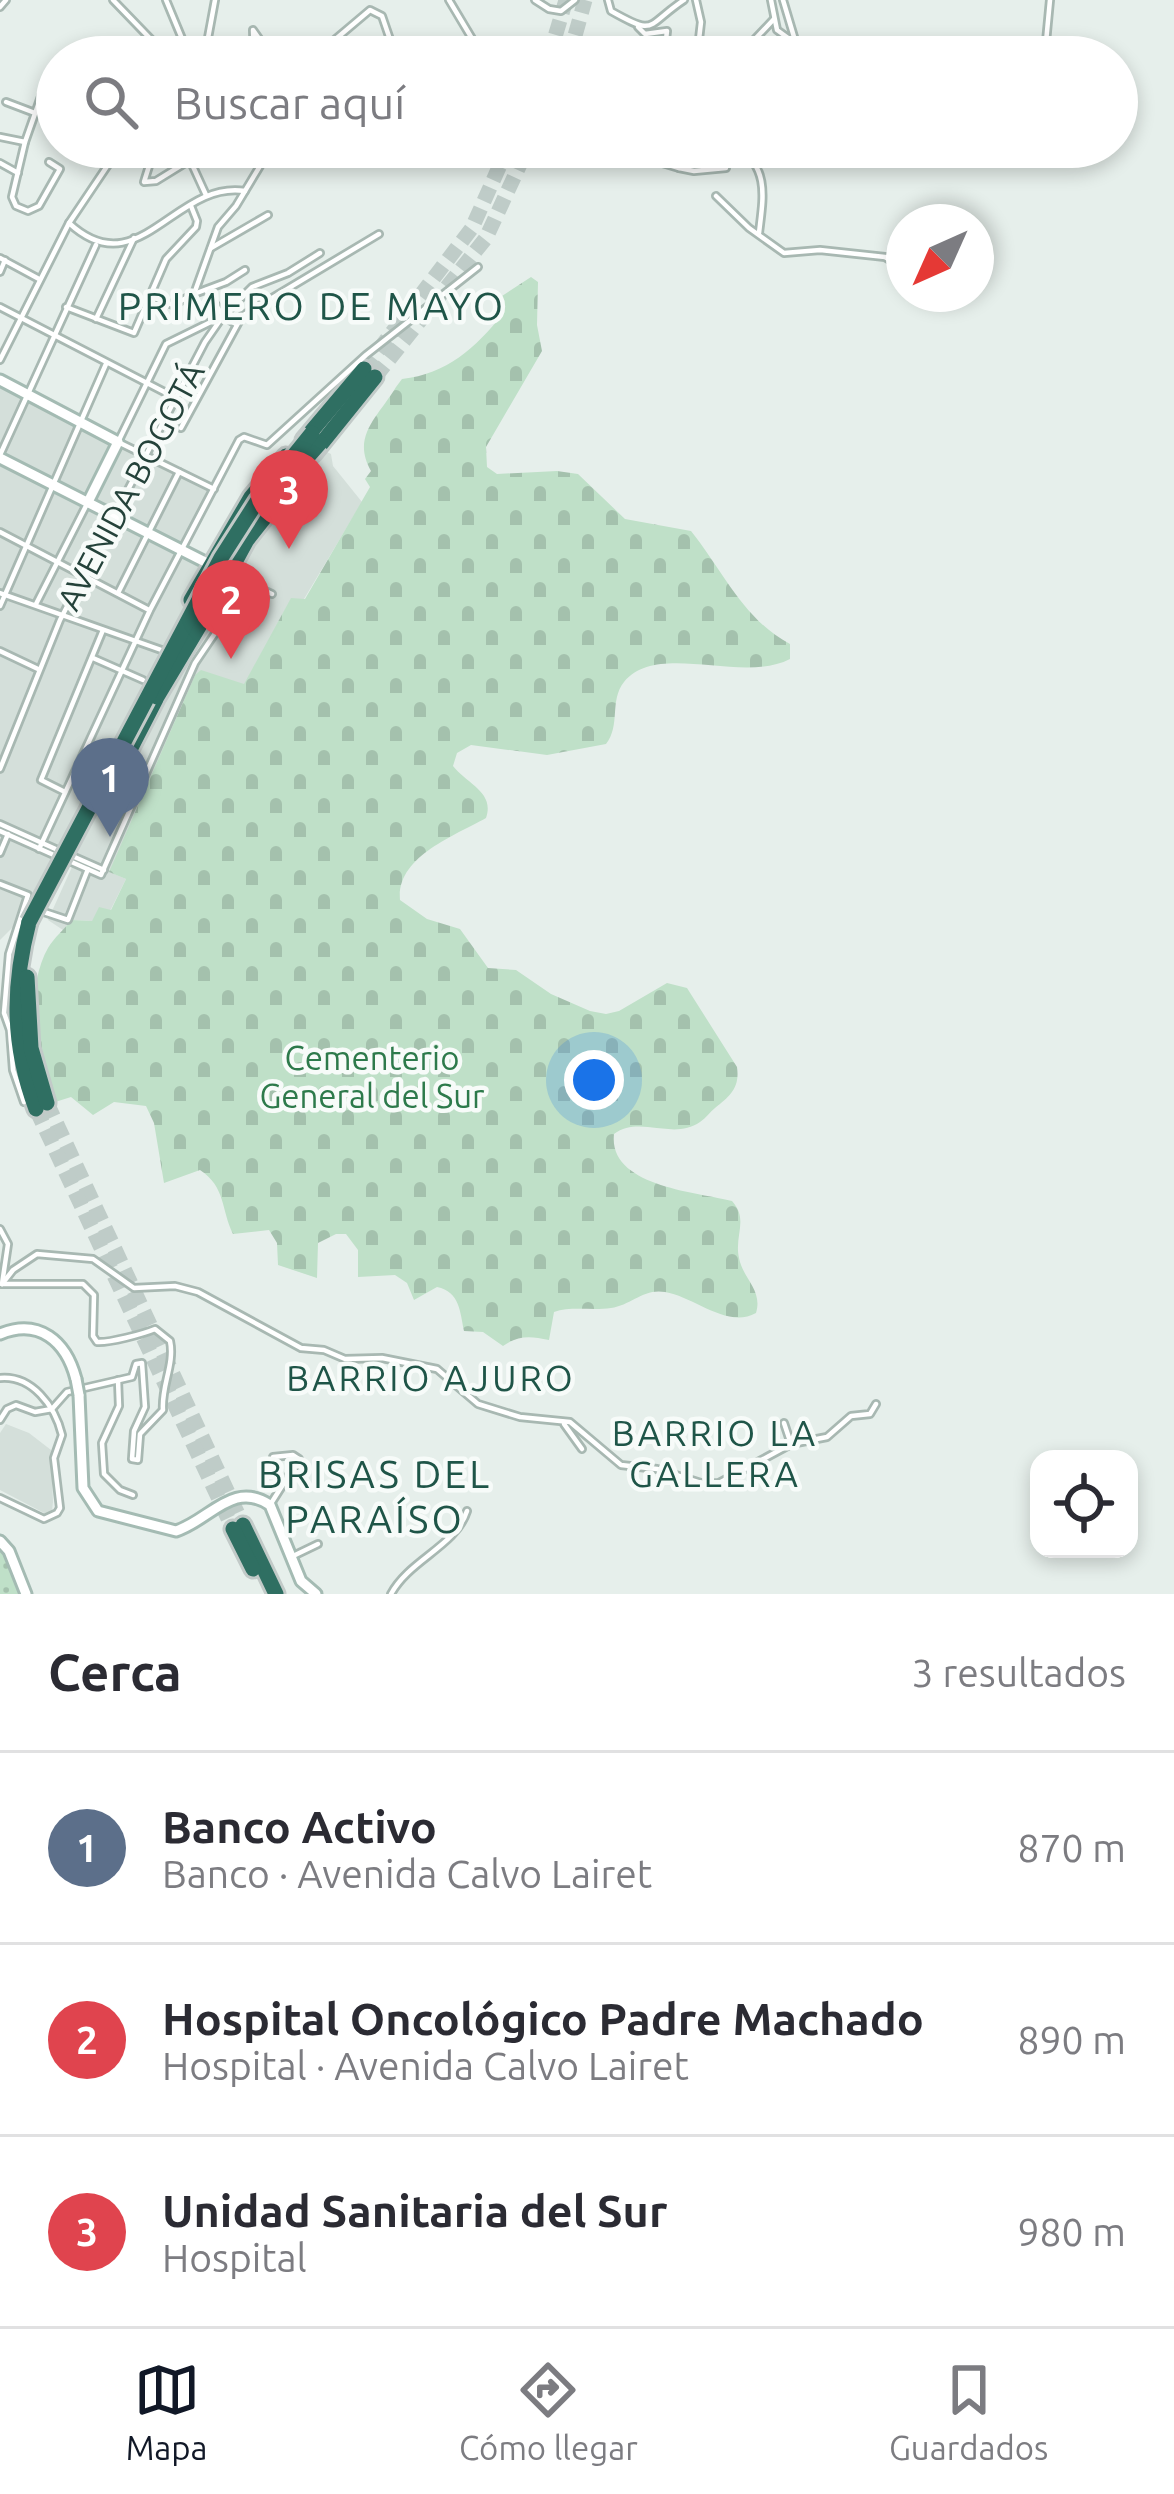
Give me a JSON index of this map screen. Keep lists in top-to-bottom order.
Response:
{
  "streets": {
    "street": ["AVENIDA BOGOTÁ"]
  },
  "districts": [
    "PRIMERO DE MAYO",
    "BARRIO AJURO",
    "BARRIO LA GALLERA",
    "BRISAS DEL PARAÍSO"
  ],
  "parks": ["Cementerio General del Sur"],
  "north": "bottom left",
  "page": {
    "search": "Buscar aquí",
    "pins": ["3", "2", "1"],
    "heading": ["Cerca", "3 resultados"],
    "list": [
      {
        "mark": "1",
        "name": "Banco Activo",
        "note": "Banco · Avenida Calvo Lairet",
        "value": "870 m"
      },
      {
        "mark": "2",
        "name": "Hospital Oncológico Padre Machado",
        "note": "Hospital · Avenida Calvo Lairet",
        "value": "890 m"
      },
      {
        "mark": "3",
        "name": "Unidad Sanitaria del Sur",
        "note": "Hospital",
        "value": "980 m"
      }
    ],
    "nav": ["Mapa", "Cómo llegar", "Guardados"]
  }
}
